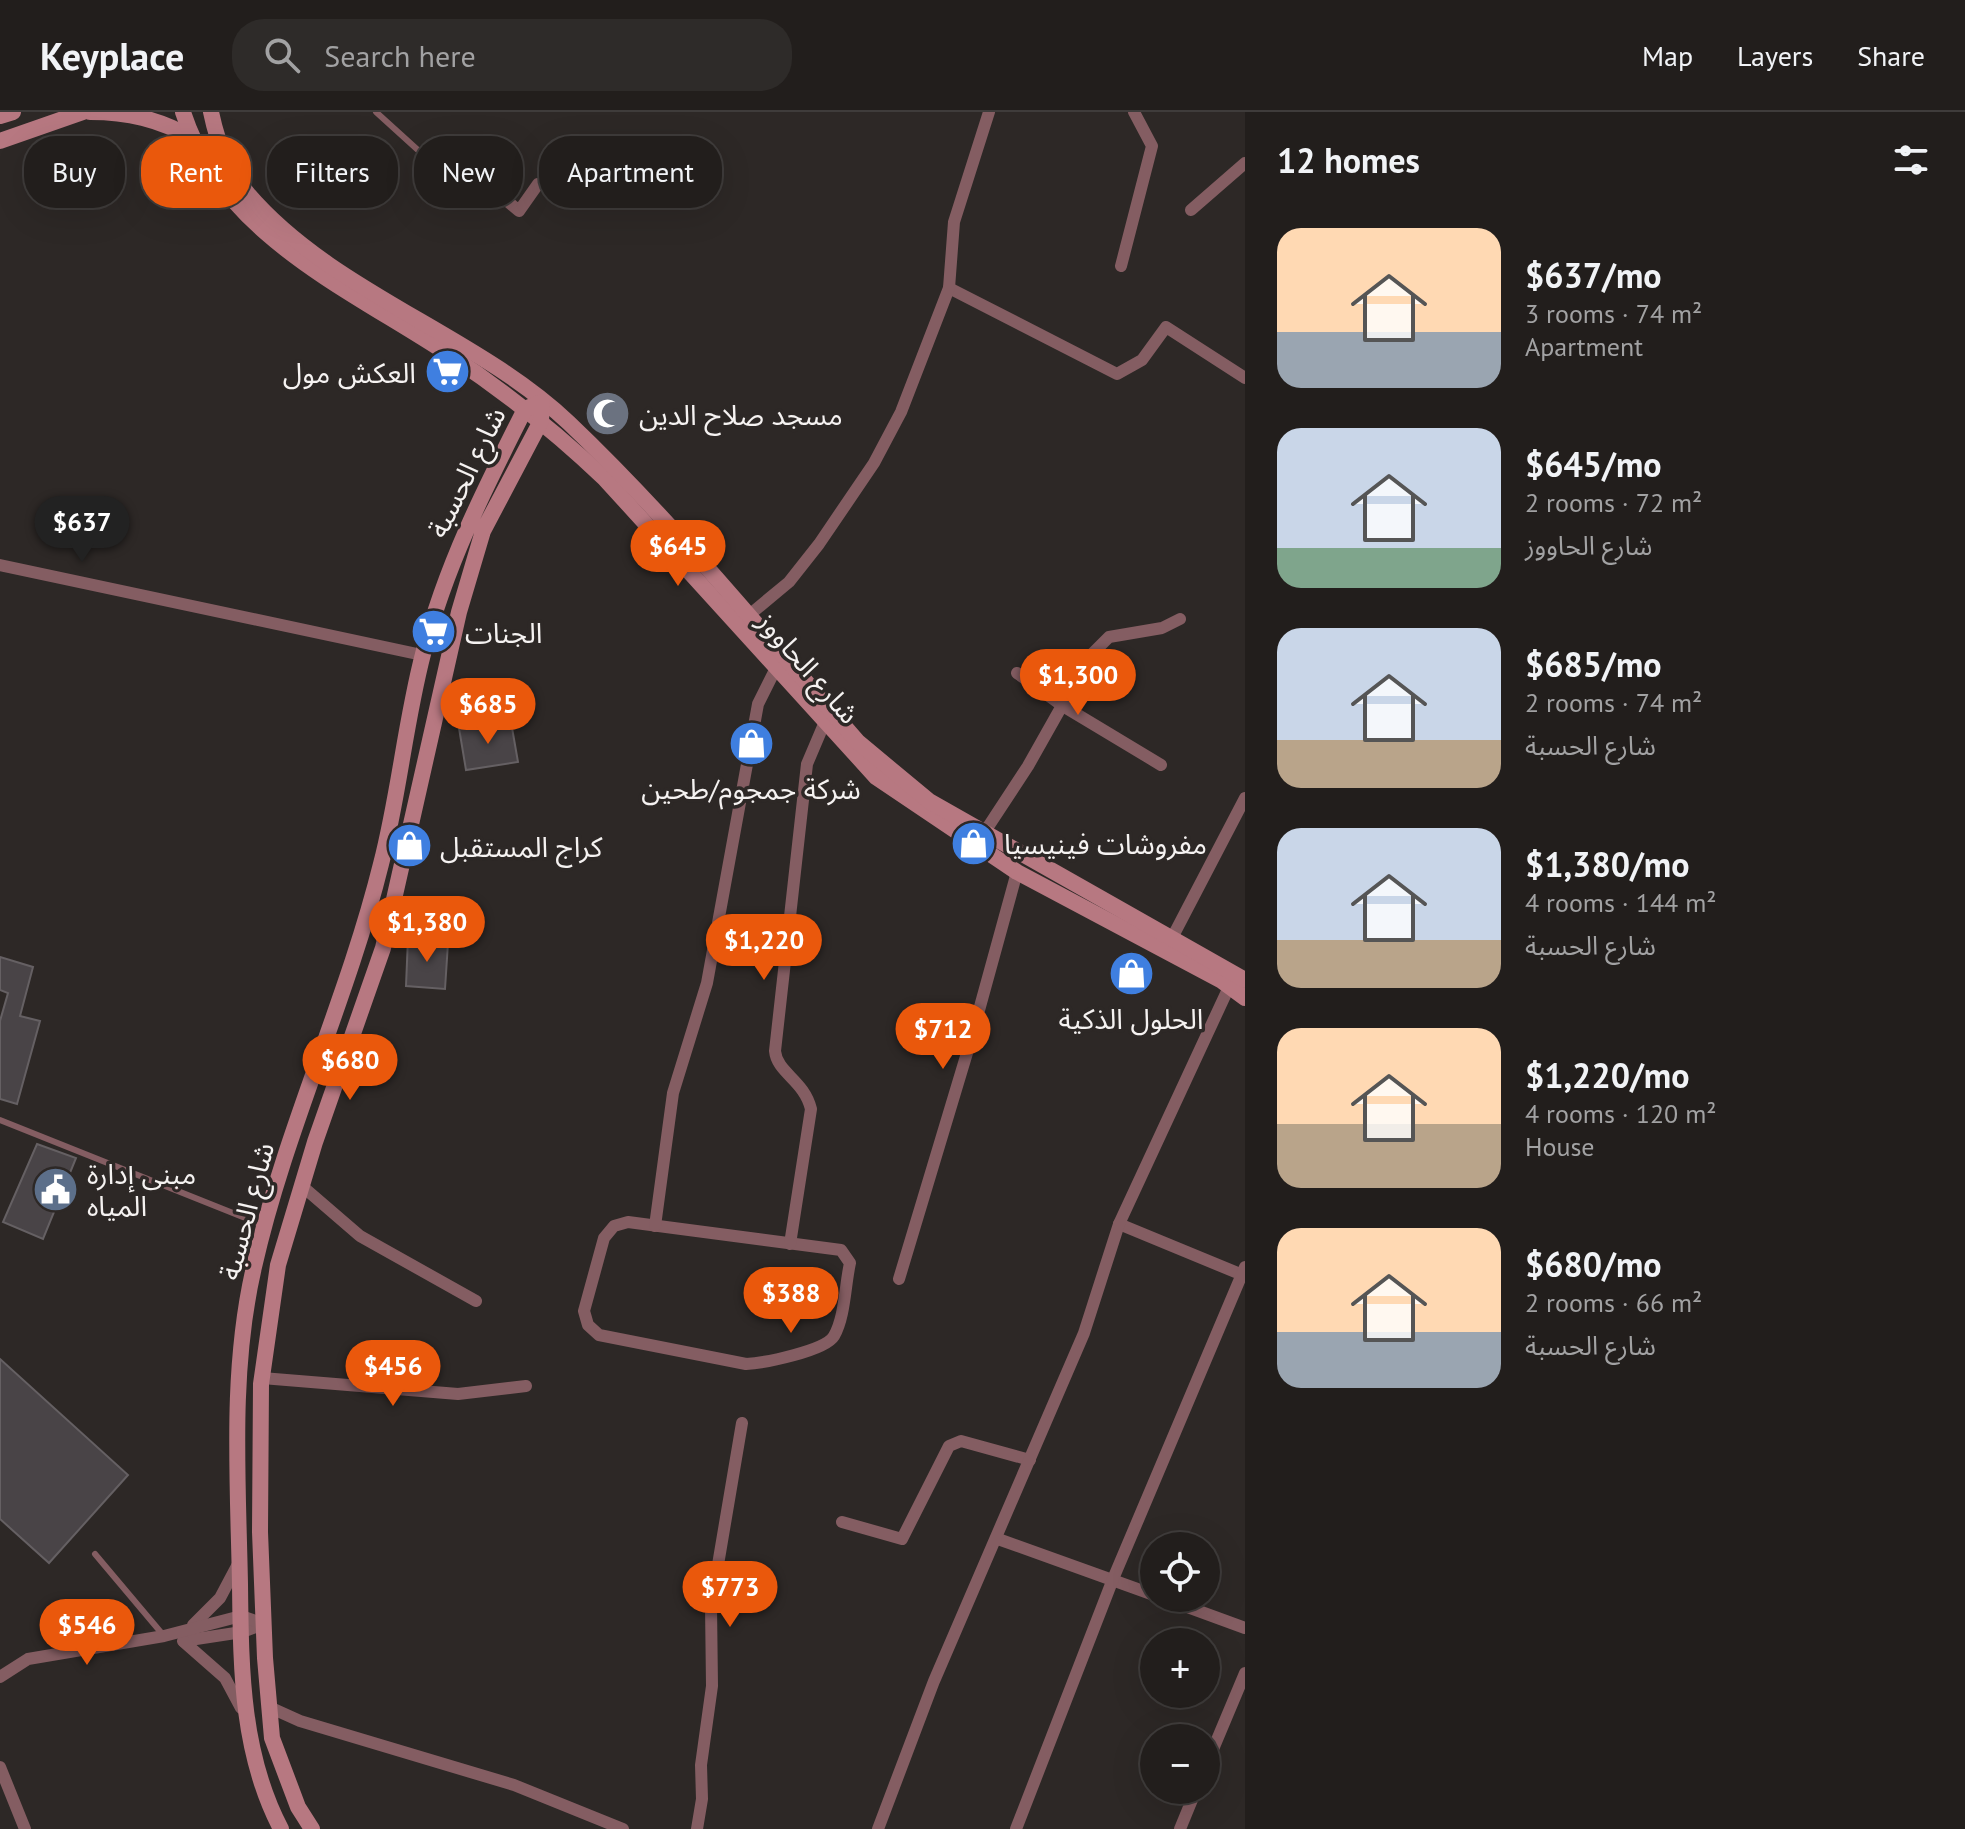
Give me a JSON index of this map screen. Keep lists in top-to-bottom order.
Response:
{
  "streets": {
    "main road": ["شارع الحسبة", "شارع الحاووز"]
  },
  "crossings": [
    ["شارع الحسبة", "شارع الحاووز"]
  ],
  "places": {
    "supermarket": ["العكش مول", "الجنات"],
    "mosque": ["مسجد صلاح الدين"],
    "shop": [
      "شركة جمجوم/طحين",
      "مفروشات فينيسيا",
      "كراج المستقبل",
      "الحلول الذكية"
    ],
    "public building": ["مبنى إدارة المياه"]
  },
  "page": {
    "header": "Keyplace",
    "search": "Search here",
    "nav": ["Map", "Layers", "Share"],
    "heading": "12 homes",
    "chip": [
      "Buy",
      "Rent",
      "Filters",
      "New",
      "Apartment"
    ],
    "list": [
      {
        "name": "$637/mo",
        "note": "3 rooms · 74 m² · Apartment"
      },
      {
        "name": "$645/mo",
        "note": "2 rooms · 72 m² · شارع الحاووز"
      },
      {
        "name": "$685/mo",
        "note": "2 rooms · 74 m² · شارع الحسبة"
      },
      {
        "name": "$1,380/mo",
        "note": "4 rooms · 144 m² · شارع الحسبة"
      },
      {
        "name": "$1,220/mo",
        "note": "4 rooms · 120 m² · House"
      },
      {
        "name": "$680/mo",
        "note": "2 rooms · 66 m² · شارع الحسبة"
      }
    ],
    "price": [
      "$637",
      "$645",
      "$1,300",
      "$685",
      "$1,380",
      "$1,220",
      "$712",
      "$680",
      "$388",
      "$456",
      "$773",
      "$546"
    ],
    "map_buttons": ["+", "−"]
  }
}
